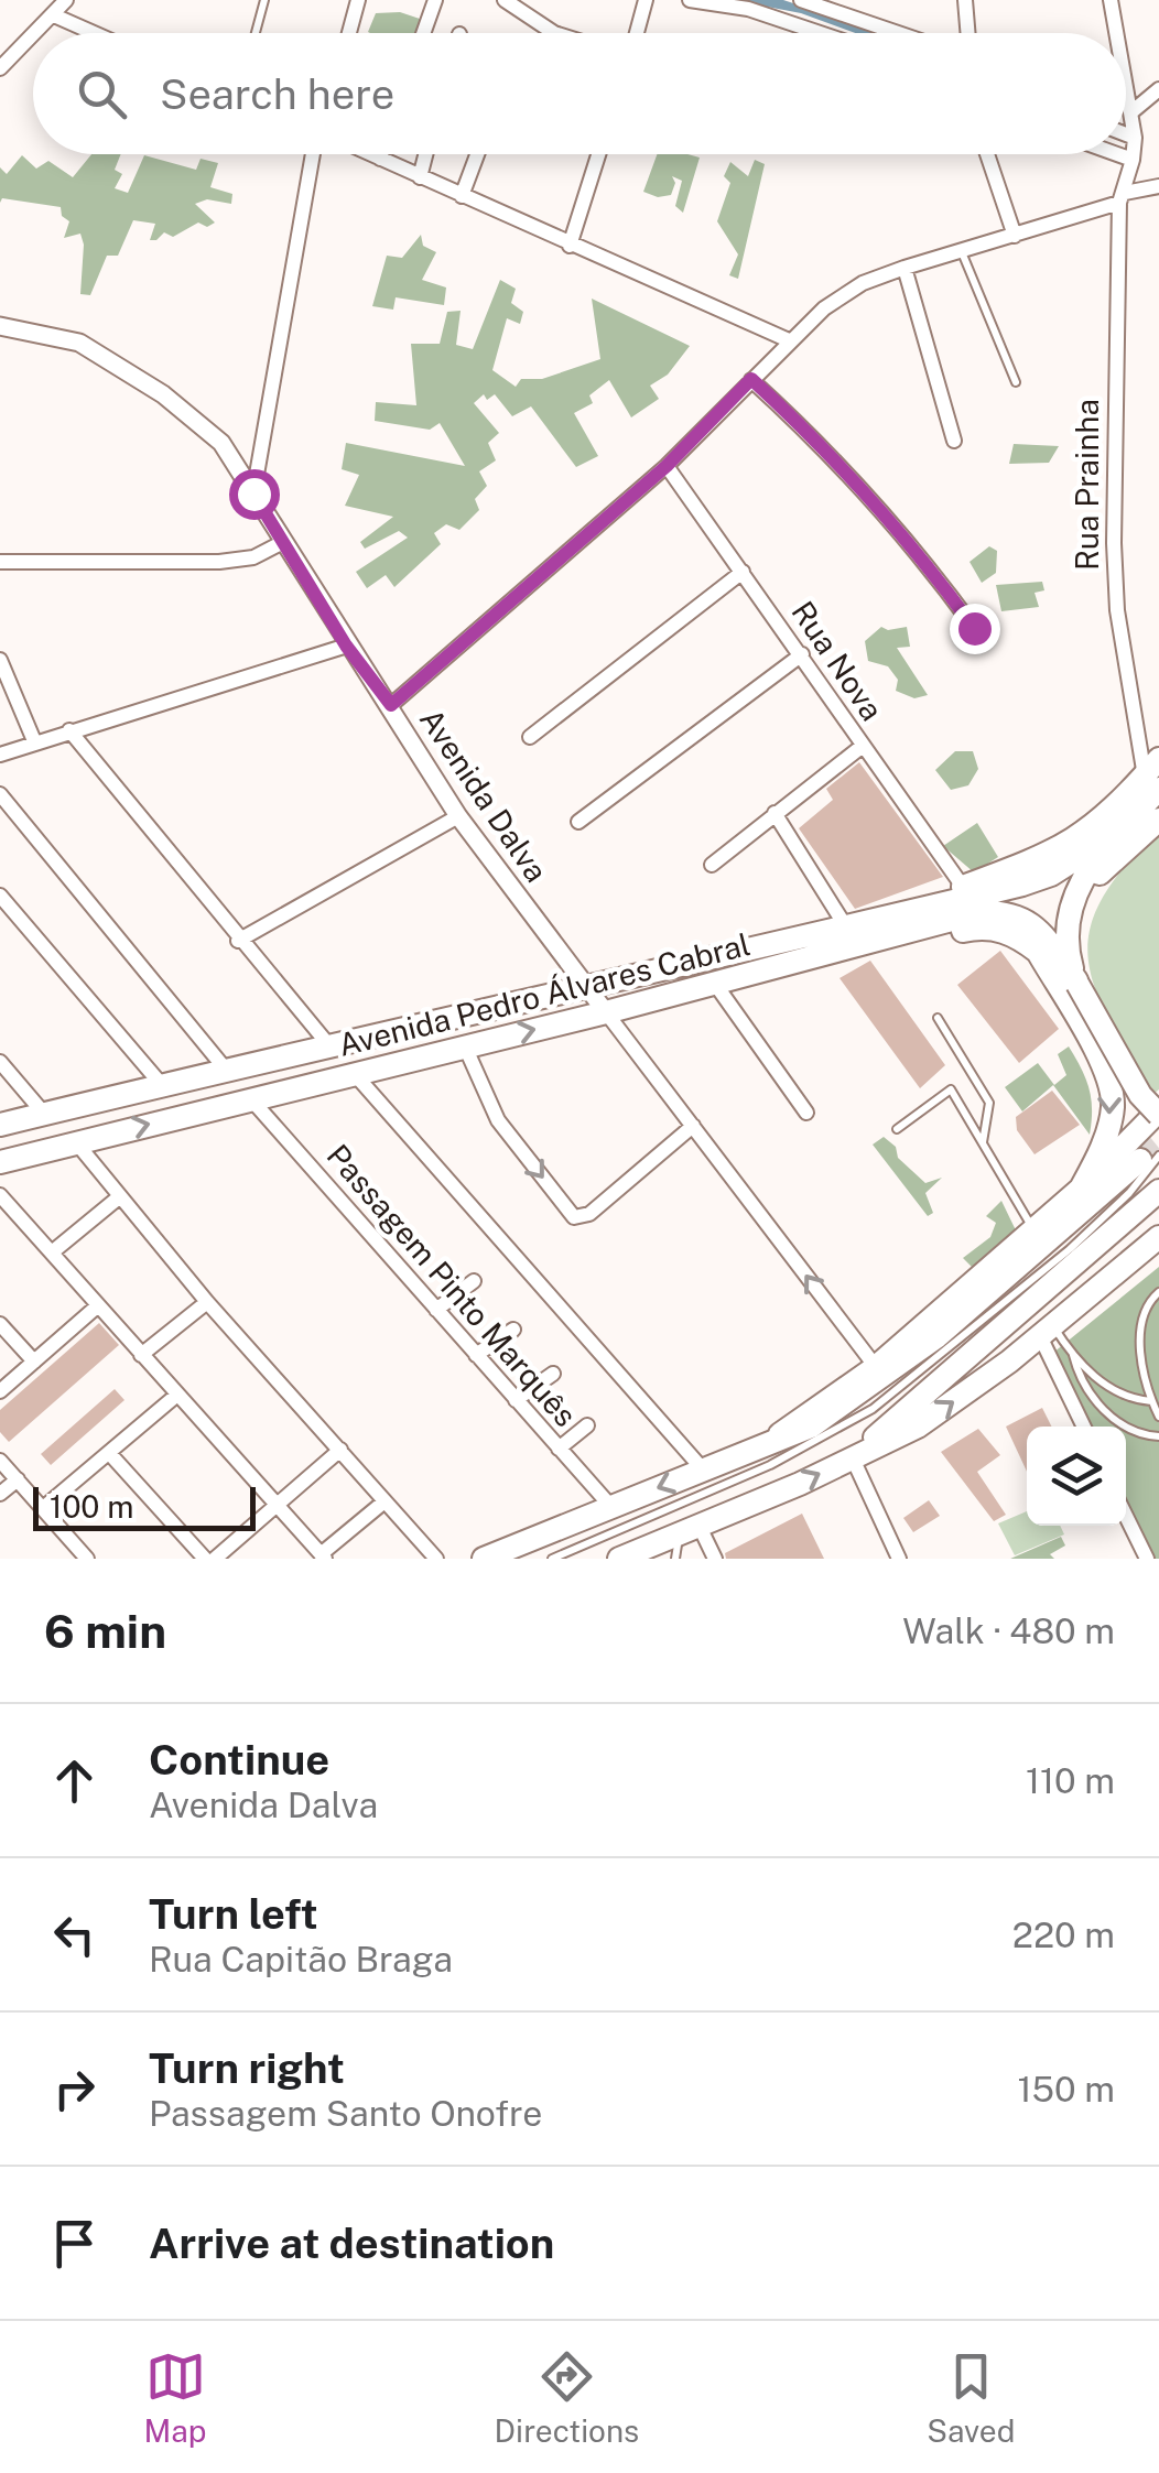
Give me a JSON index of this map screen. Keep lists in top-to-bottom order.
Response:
{
  "streets": {
    "main road": ["Avenida Pedro Álvares Cabral"],
    "street": [
      "Rua Prainha",
      "Rua Nova",
      "Avenida Dalva",
      "Passagem Pinto Marquês"
    ]
  },
  "crossings": [
    ["Avenida Dalva", "Avenida Pedro Álvares Cabral"],
    ["Avenida Pedro Álvares Cabral", "Passagem Pinto Marquês"]
  ],
  "scale_bar": "100 m",
  "page": {
    "search": "Search here",
    "scale": "100 m",
    "heading": ["6 min", "Walk · 480 m"],
    "list": [
      ["Continue", "Avenida Dalva", "110 m"],
      ["Turn left", "Rua Capitão Braga", "220 m"],
      ["Turn right", "Passagem Santo Onofre", "150 m"],
      "Arrive at destination"
    ],
    "nav": ["Map", "Directions", "Saved"]
  }
}
